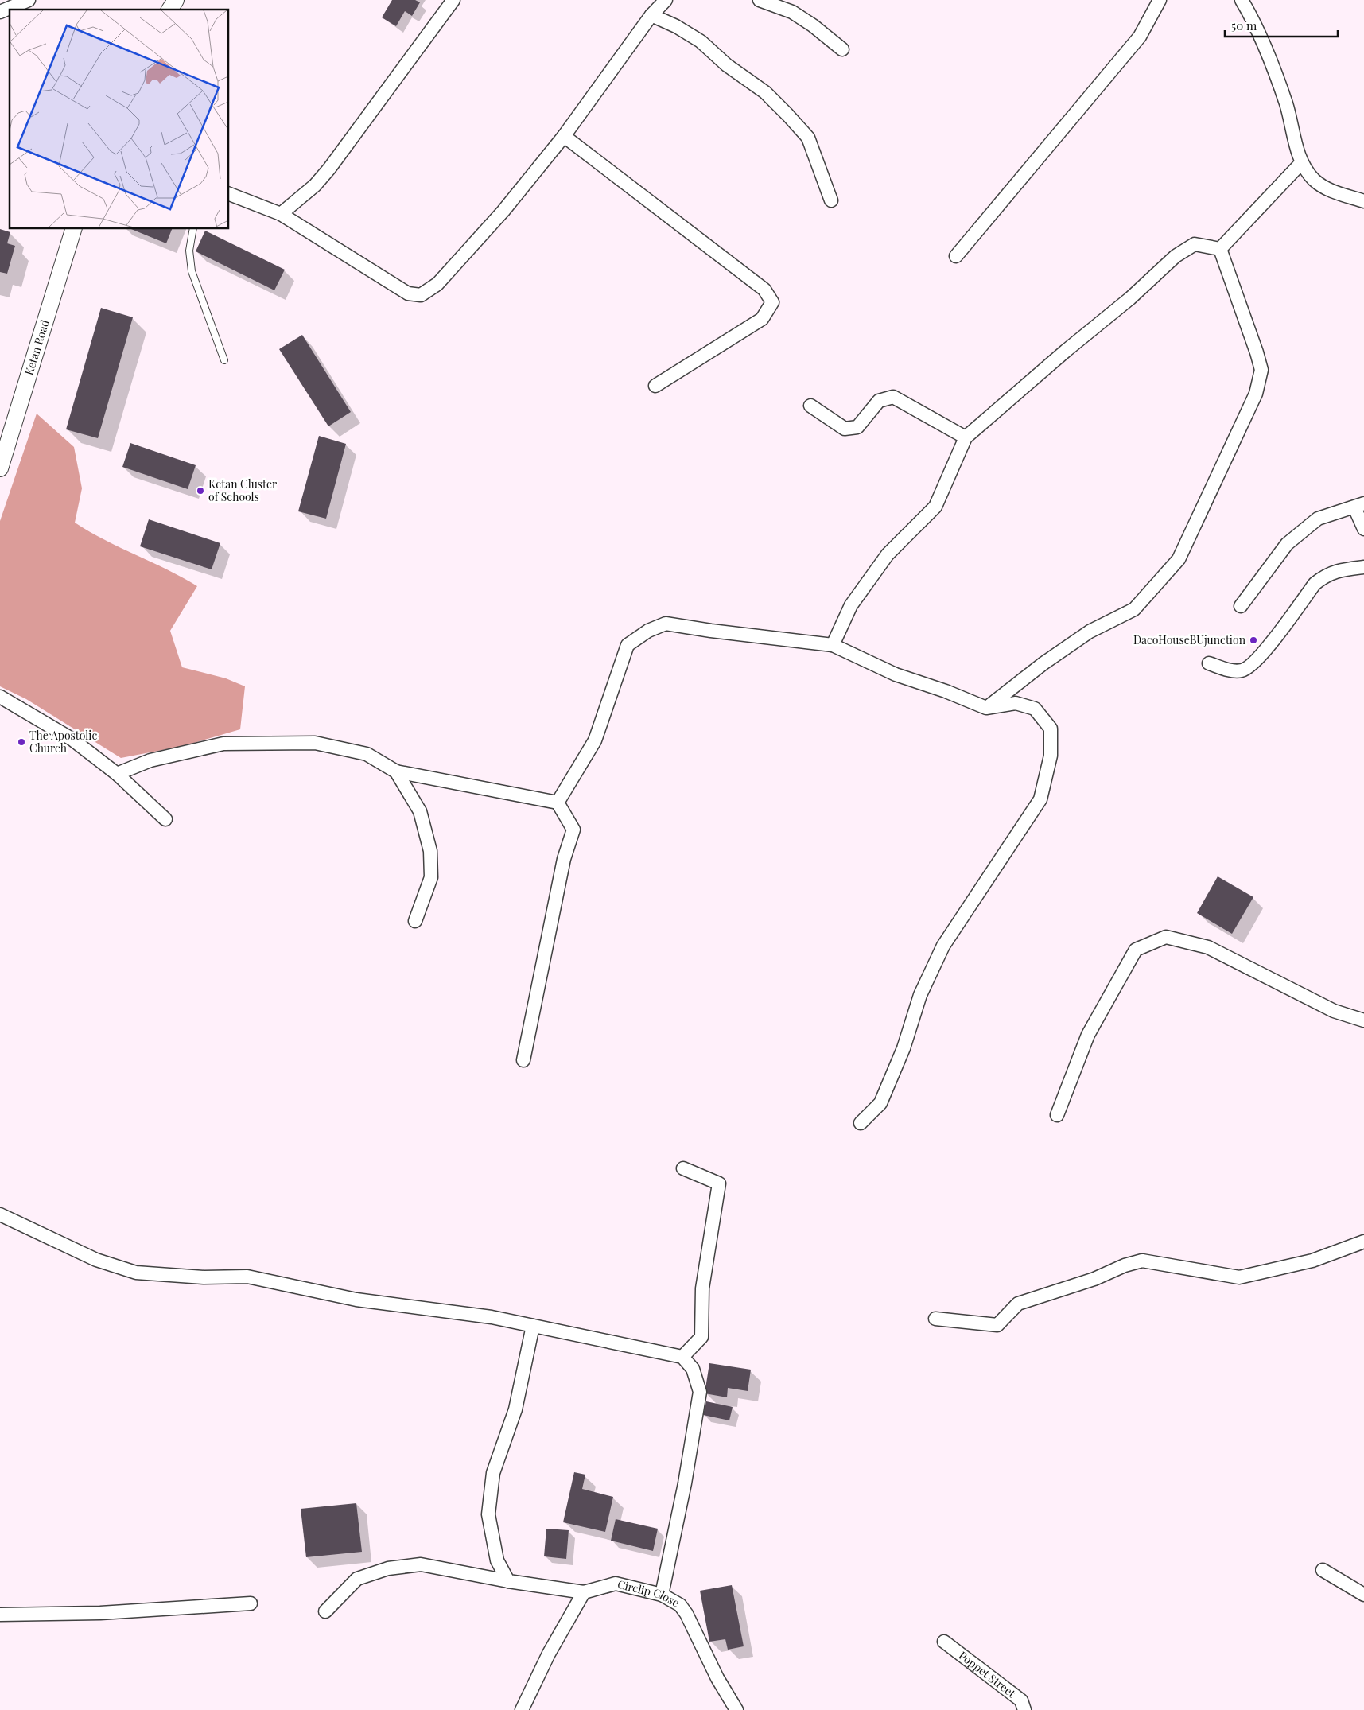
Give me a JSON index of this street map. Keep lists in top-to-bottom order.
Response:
{
  "streets": {
    "street": ["Ketan Road", "Circlip Close", "Poppet Street"]
  },
  "places": ["Ketan Cluster of Schools", "DacoHouseBUjunction", "The Apostolic Church"],
  "scale_bar": "50 m"
}
